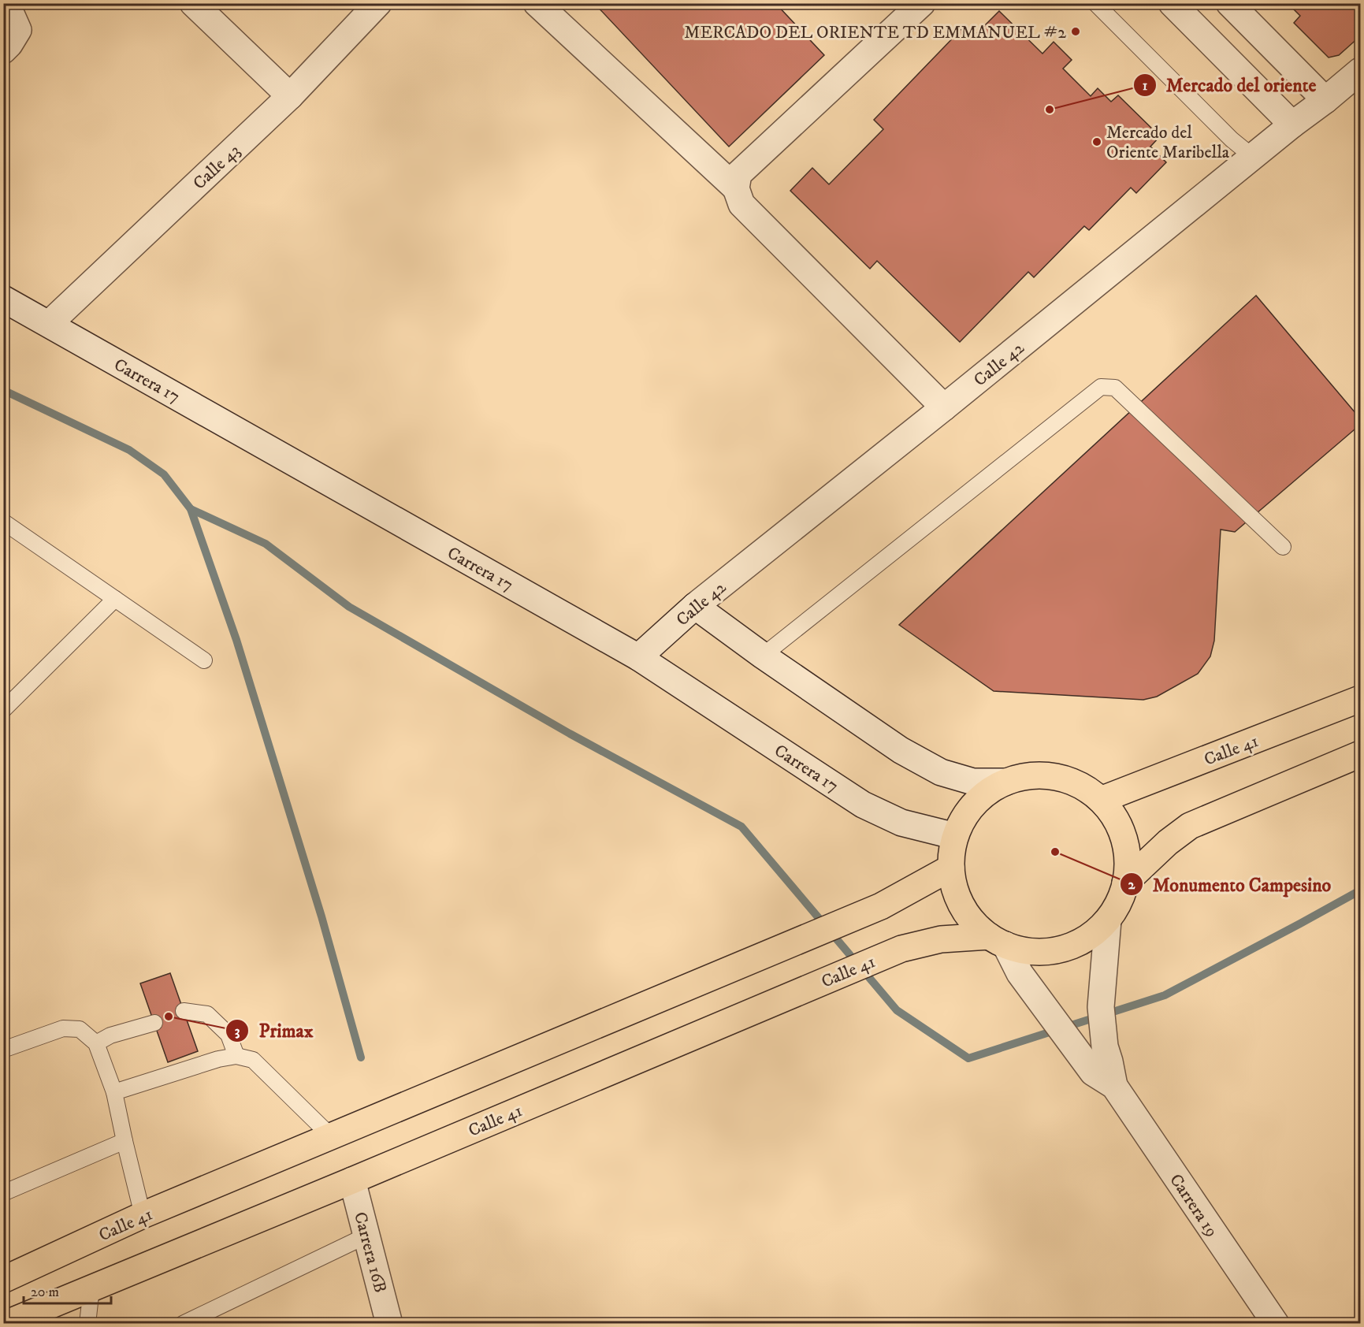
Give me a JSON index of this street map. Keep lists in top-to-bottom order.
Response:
{
  "streets": {
    "main road": ["Calle 41"],
    "street": [
      "Calle 43",
      "Calle 42",
      "Carrera 17",
      "Carrera 19",
      "Carrera 16B"
    ]
  },
  "crossings": [
    ["Calle 43", "Carrera 17"],
    ["Calle 42", "Carrera 17"],
    ["Calle 41", "Carrera 19"],
    ["Calle 41", "Carrera 16B"]
  ],
  "places": [
    "MERCADO DEL ORIENTE TD EMMANUEL #2",
    "Mercado del oriente",
    "Mercado del Oriente Maribella",
    "Monumento Campesino",
    "Primax"
  ],
  "scale_bar": "20 m"
}
